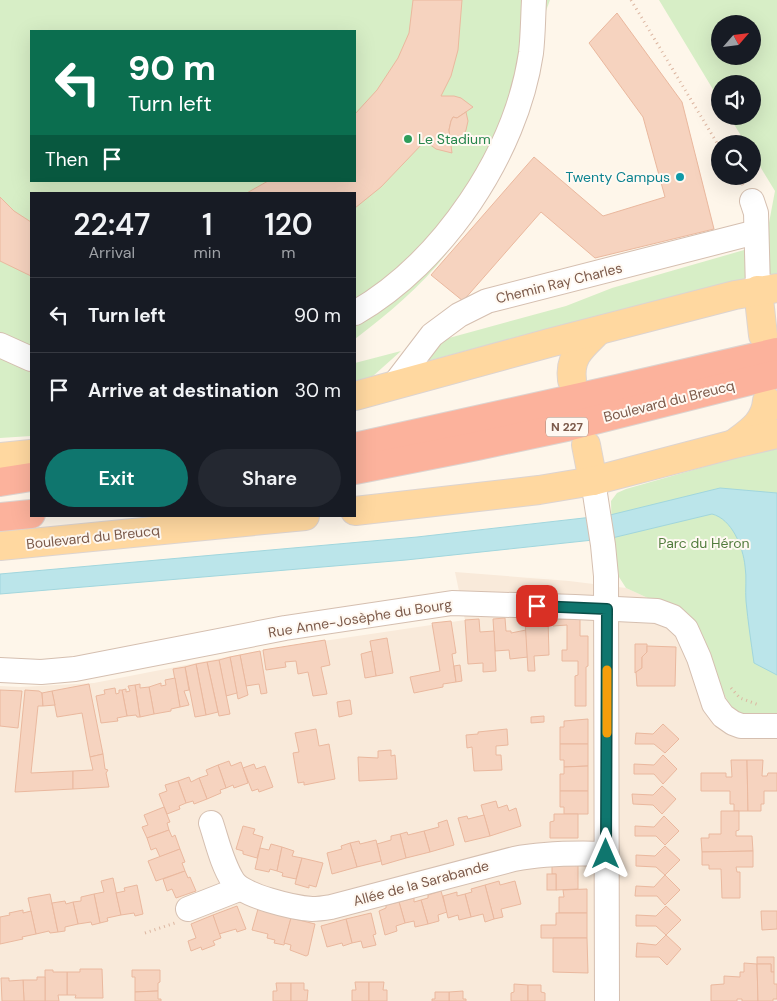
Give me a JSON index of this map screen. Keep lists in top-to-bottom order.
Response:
{
  "streets": {
    "highway": ["Boulevard du Breucq", "N 227"],
    "street": ["Chemin Ray Charles", "Rue Anne-Josèphe du Bourg", "Allée de la Sarabande"]
  },
  "parks": ["Parc du Héron"],
  "places": ["Le Stadium", "Twenty Campus"],
  "north": "top right",
  "page": {
    "turn": ["90 m", "Turn left"],
    "then": "Then",
    "eta": [
      "22:47",
      "Arrival",
      "1",
      "min",
      "120",
      "m"
    ],
    "list": [
      {
        "name": "Turn left",
        "value": "90 m"
      },
      {
        "name": "Arrive at destination",
        "value": "30 m"
      }
    ],
    "buttons": ["Exit", "Share"]
  }
}
